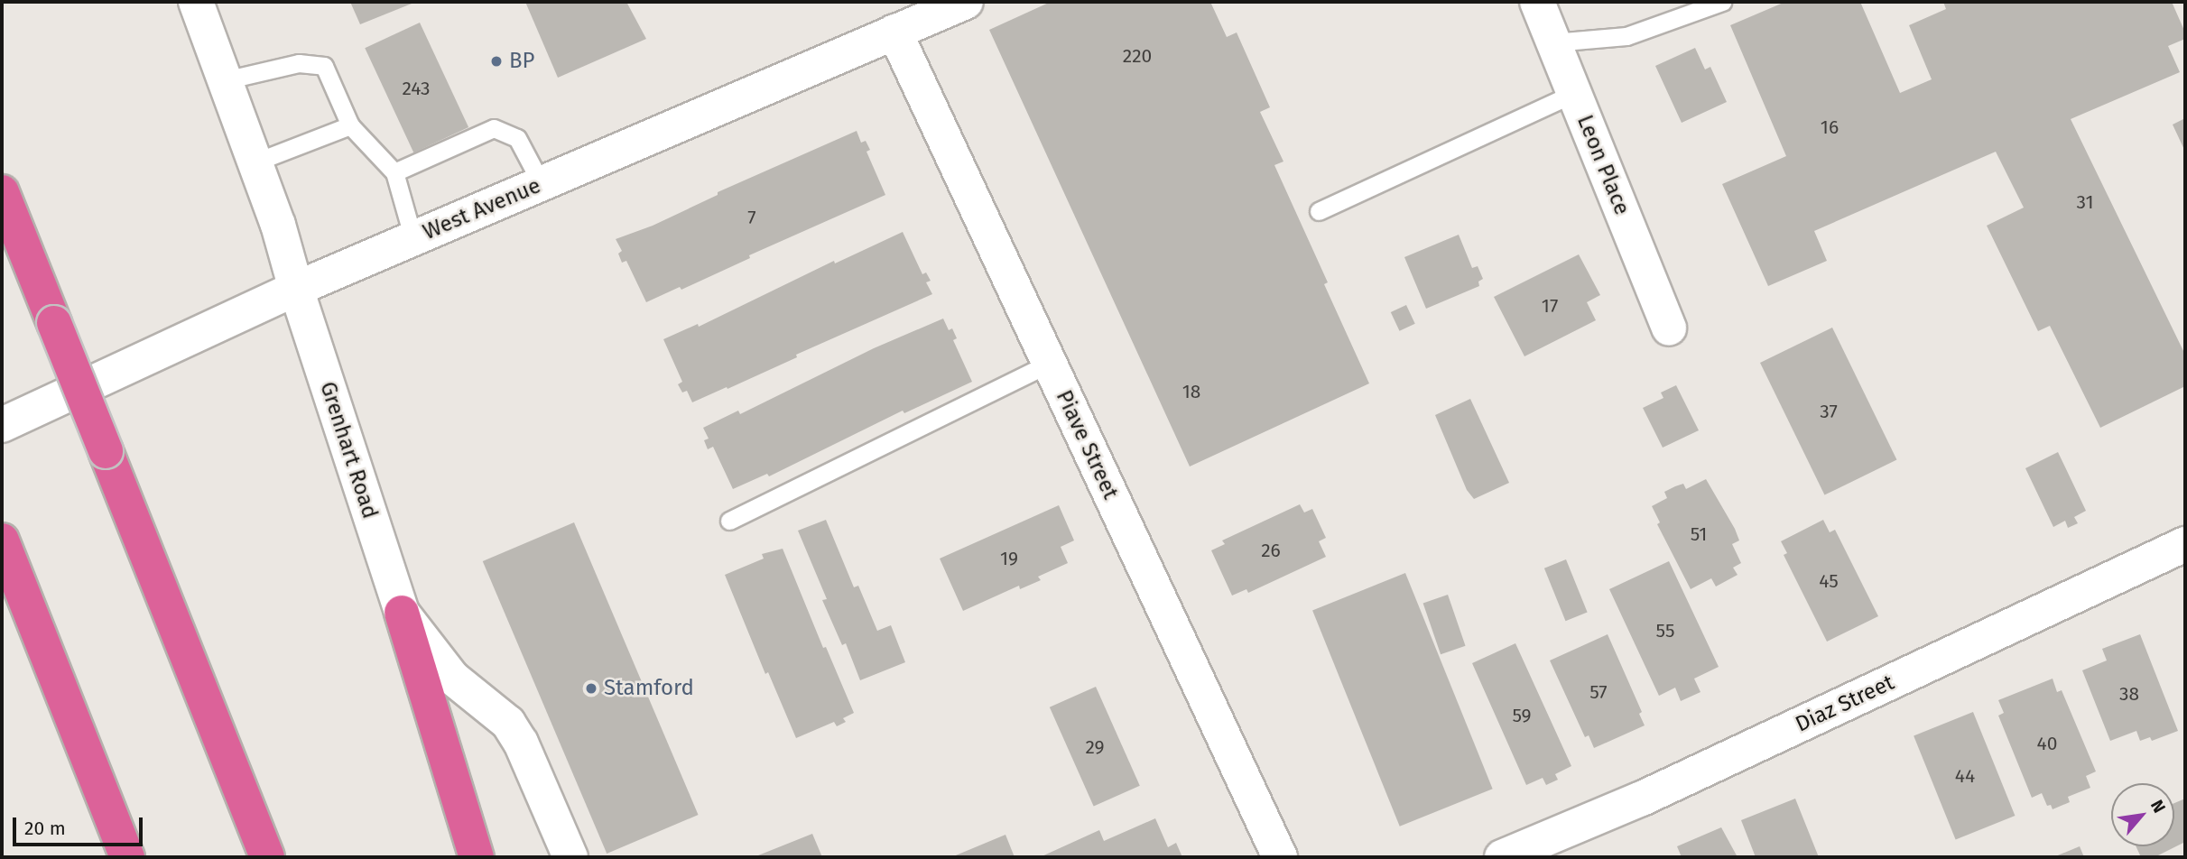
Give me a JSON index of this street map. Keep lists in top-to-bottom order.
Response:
{
  "streets": {
    "street": [
      "Leon Place",
      "West Avenue",
      "Piave Street",
      "Grenhart Road",
      "Diaz Street"
    ]
  },
  "crossings": [
    ["West Avenue", "Piave Street"],
    ["West Avenue", "Grenhart Road"]
  ],
  "places": ["BP", "Stamford"],
  "house_numbers": [
    "220",
    "243",
    "16",
    "31",
    "7",
    "17",
    "18",
    "37",
    "51",
    "26",
    "19",
    "45",
    "55",
    "57",
    "38",
    "59",
    "40",
    "29",
    "44"
  ],
  "scale_bar": "20 m",
  "north": "top right"
}
